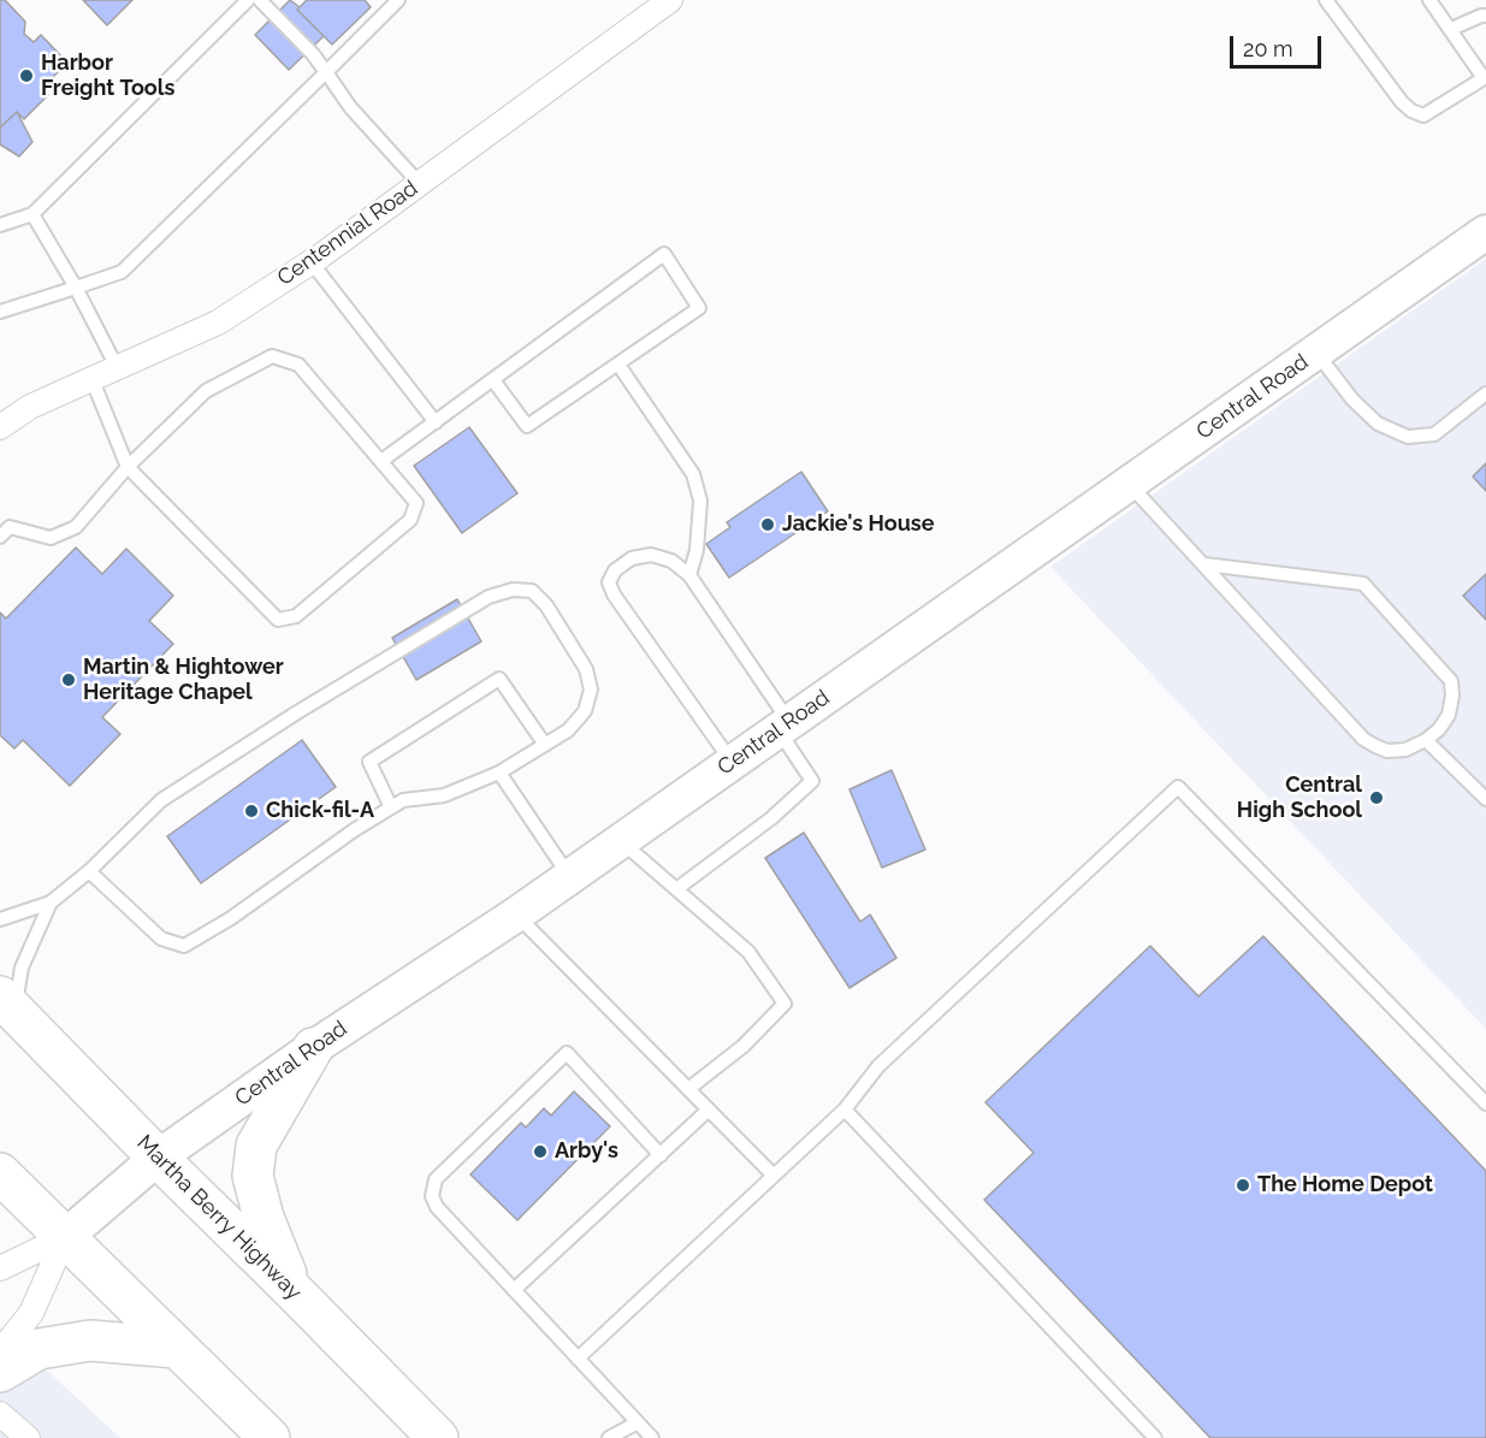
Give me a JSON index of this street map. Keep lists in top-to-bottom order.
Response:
{
  "streets": {
    "highway": ["Martha Berry Highway"],
    "street": ["Centennial Road", "Central Road"]
  },
  "crossings": [
    ["Central Road", "Martha Berry Highway"]
  ],
  "places": [
    "Harbor Freight Tools",
    "Jackie's House",
    "Martin & Hightower Heritage Chapel",
    "Central High School",
    "Chick-fil-A",
    "Arby's",
    "The Home Depot"
  ],
  "scale_bar": "20 m"
}
